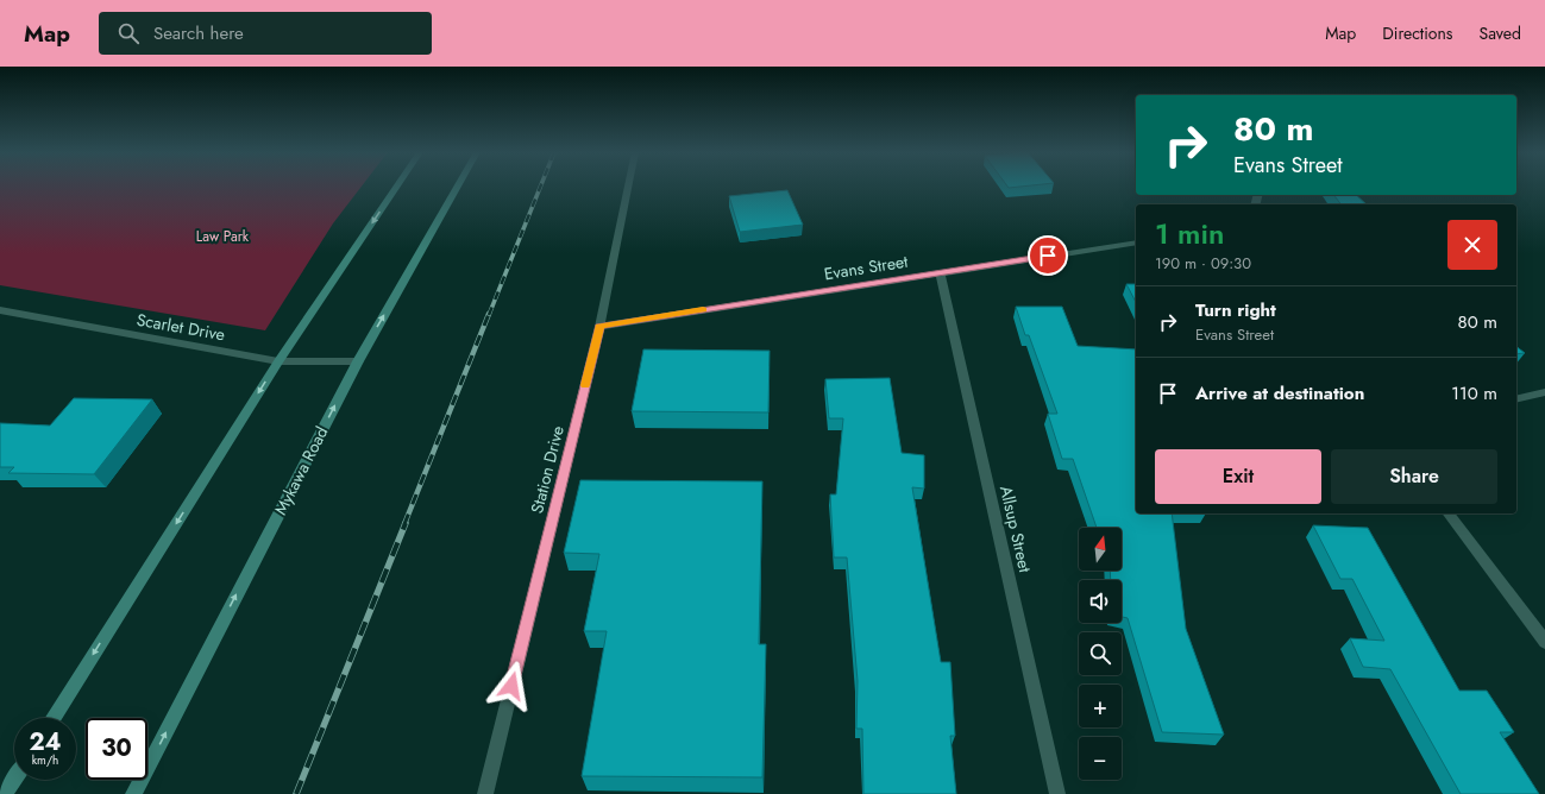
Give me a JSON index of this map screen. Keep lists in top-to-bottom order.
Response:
{
  "streets": {
    "main road": ["Mykawa Road"],
    "street": [
      "Evans Street",
      "Scarlet Drive",
      "Station Drive",
      "Allsup Street"
    ]
  },
  "crossings": [
    ["Evans Street", "Station Drive"],
    ["Evans Street", "Allsup Street"],
    ["Scarlet Drive", "Mykawa Road"]
  ],
  "parks": ["Law Park"],
  "north": "top",
  "page": {
    "header": "Map",
    "search": "Search here",
    "nav": ["Map", "Directions", "Saved"],
    "turn": ["80 m", "Evans Street"],
    "heading": ["1 min", "190 m · 09:30"],
    "list": [
      {
        "name": "Turn right",
        "note": "Evans Street",
        "value": "80 m"
      },
      {
        "name": "Arrive at destination",
        "value": "110 m"
      }
    ],
    "buttons": ["Exit", "Share"],
    "map_buttons": ["+", "−"],
    "speed": "24 km/h",
    "limit": "30"
  }
}
